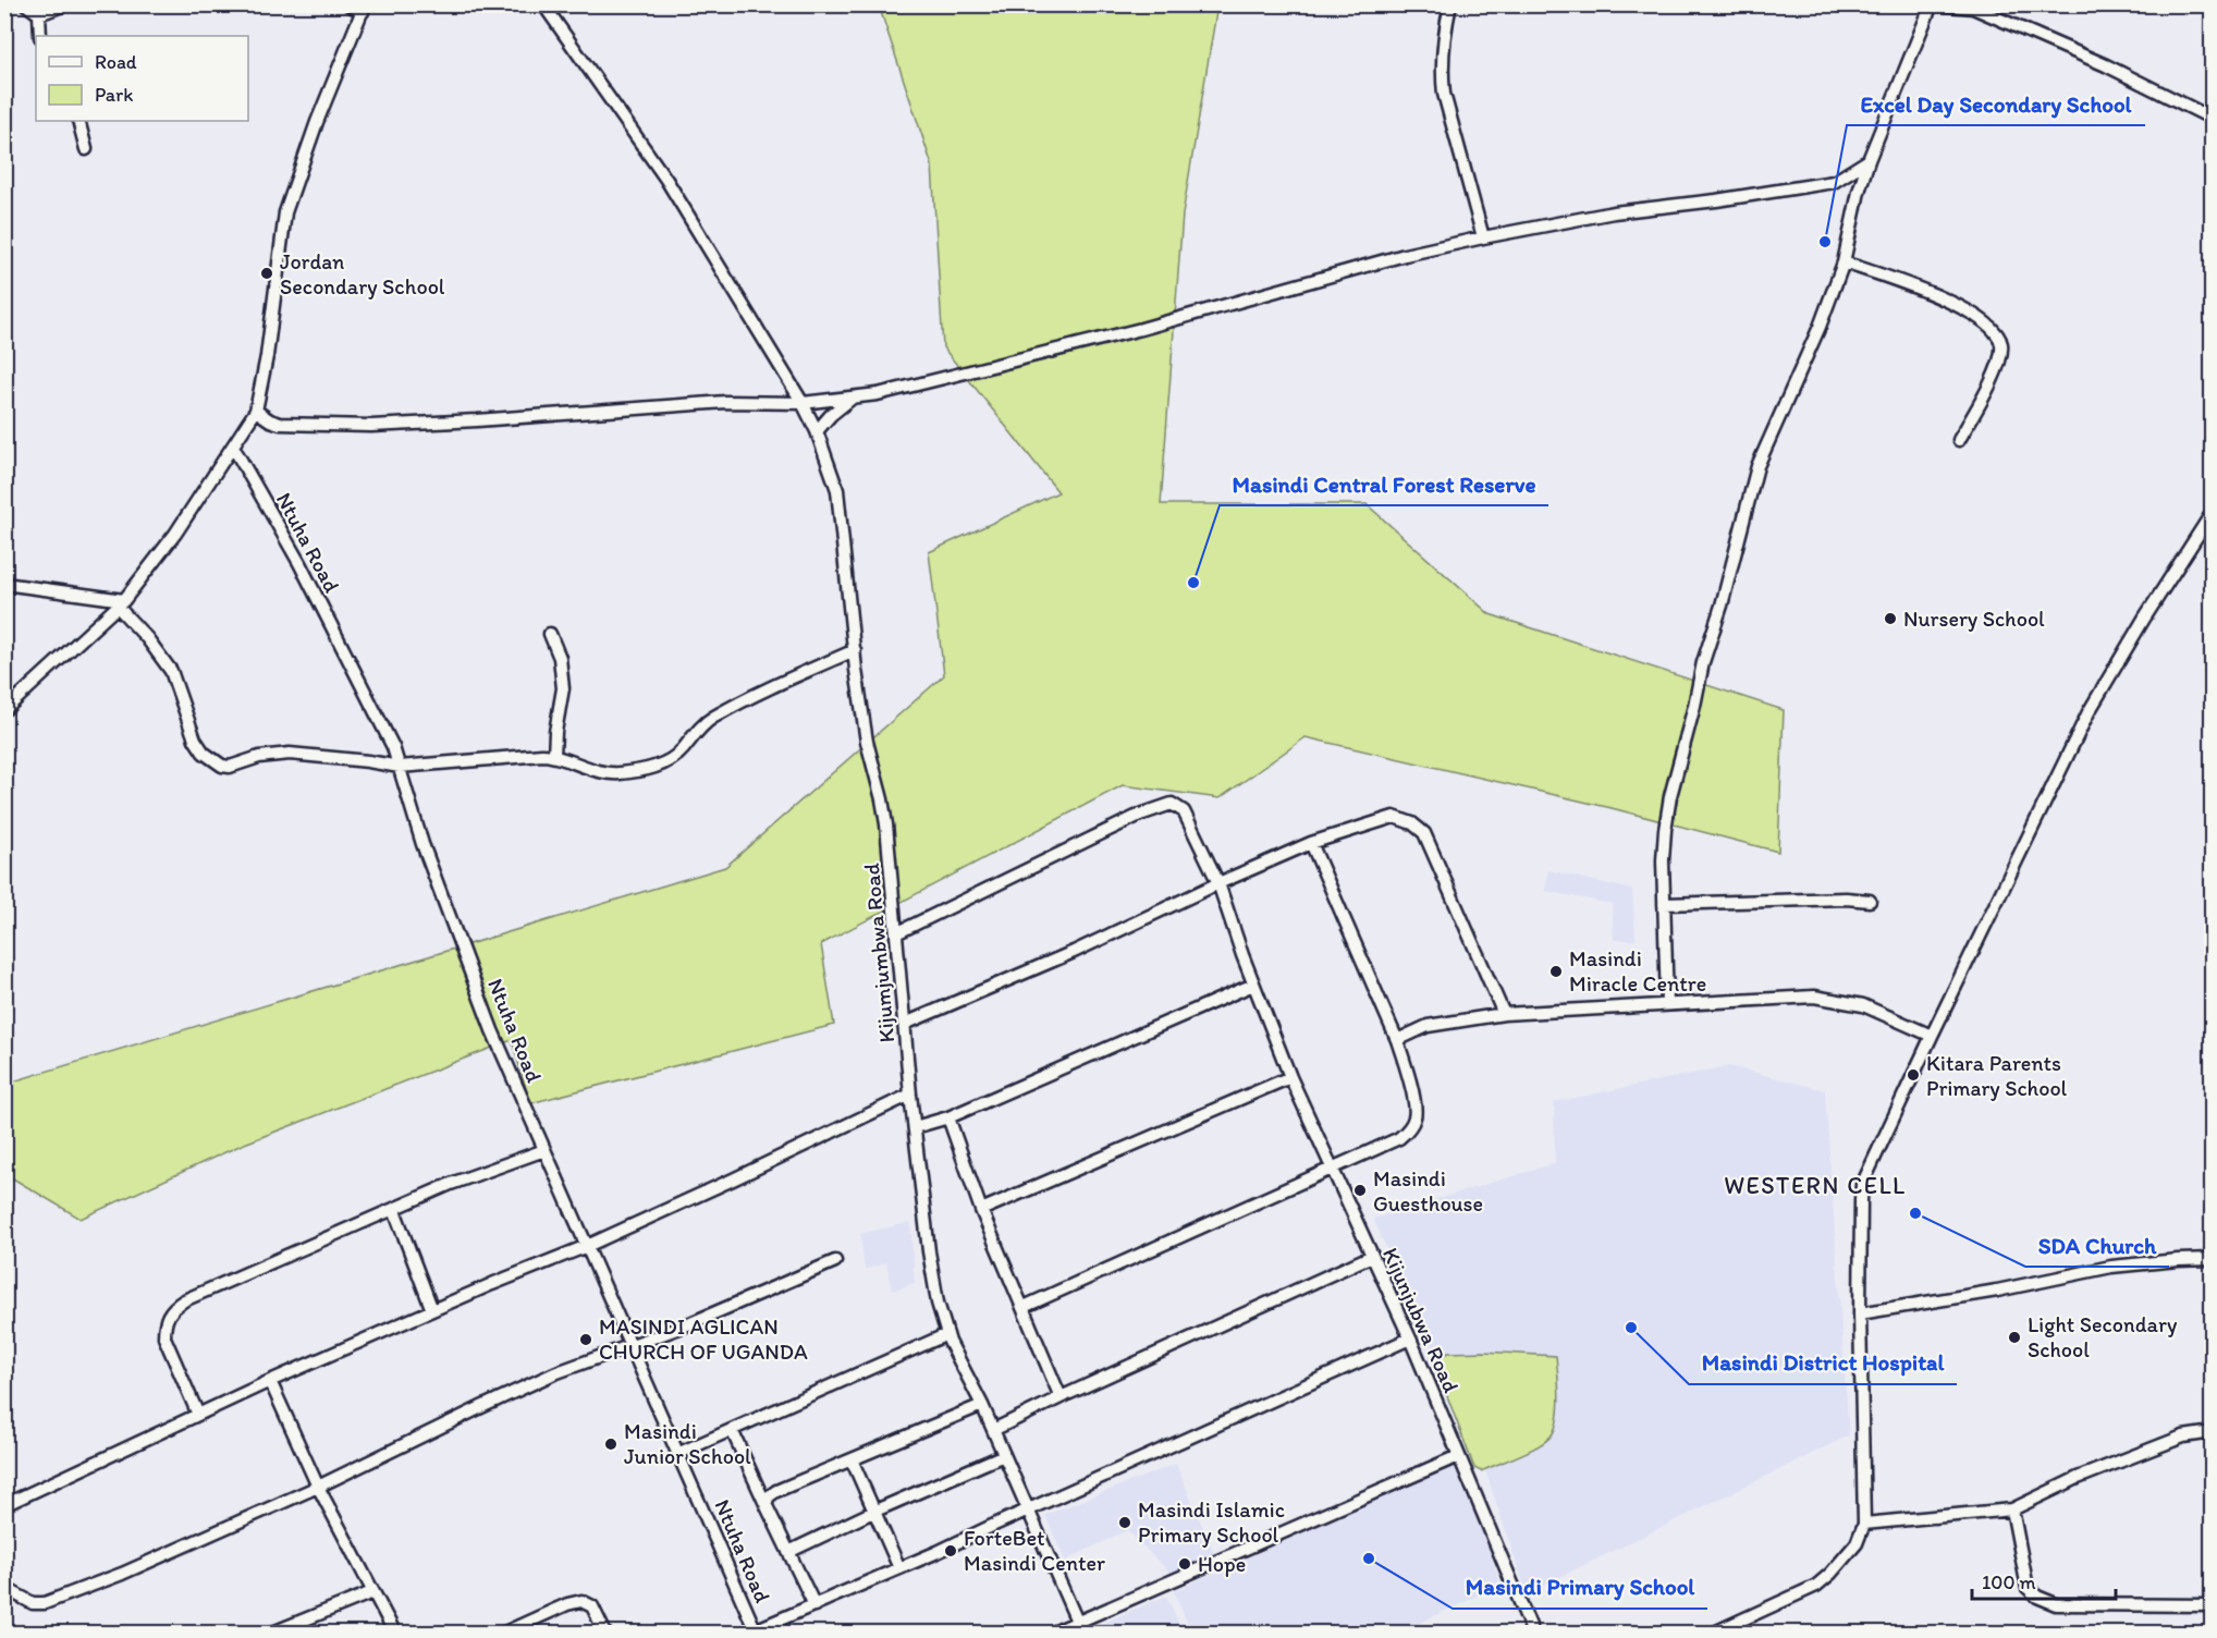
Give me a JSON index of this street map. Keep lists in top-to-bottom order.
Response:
{
  "streets": {
    "street": ["Ntuha Road", "Kijumjumbwa Road", "Kijunjubwa Road"]
  },
  "crossings": [
    ["Kijumjumbwa Road", "Kijunjubwa Road"]
  ],
  "districts": ["WESTERN CELL"],
  "places": [
    "Excel Day Secondary School",
    "Jordan Secondary School",
    "Masindi Central Forest Reserve",
    "Nursery School",
    "Masindi Miracle Centre",
    "Kitara Parents Primary School",
    "Masindi Guesthouse",
    "SDA Church",
    "Masindi District Hospital",
    "Light Secondary School",
    "MASINDI AGLICAN CHURCH OF UGANDA",
    "Masindi Junior School",
    "Masindi Islamic Primary School",
    "ForteBet Masindi Center",
    "Masindi Primary School",
    "Hope"
  ],
  "legend": ["Road", "Park"],
  "scale_bar": "100 m"
}
